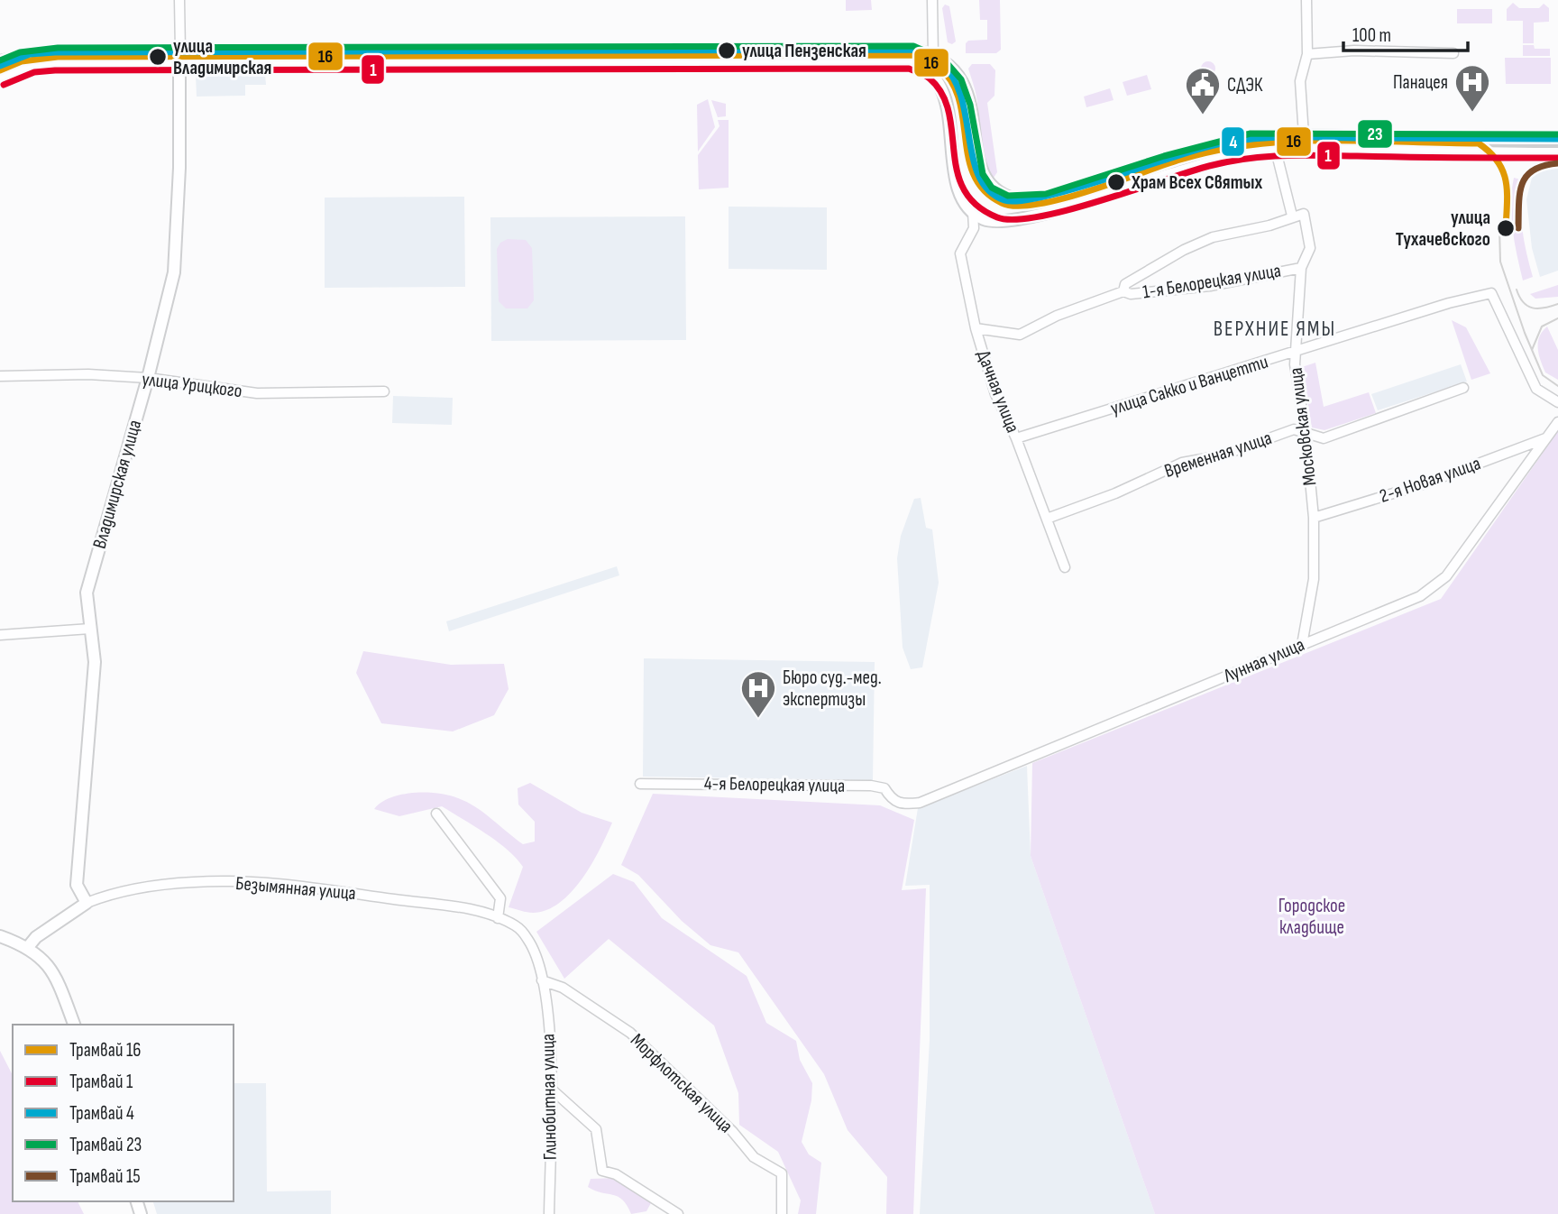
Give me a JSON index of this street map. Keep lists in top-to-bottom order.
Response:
{
  "streets": {
    "main road": ["Владимирская улица", "Безымянная улица"],
    "street": [
      "1-я Белорецкая улица",
      "улица Урицкого",
      "улица Сакко и Ванцетти",
      "Дачная улица",
      "Московская улица",
      "Временная улица",
      "2-я Новая улица",
      "Лунная улица",
      "4-я Белорецкая улица",
      "Морфлотская улица",
      "Глинобитная улица"
    ]
  },
  "crossings": [
    ["1-я Белорецкая улица", "Дачная улица"],
    ["1-я Белорецкая улица", "Московская улица"],
    ["улица Урицкого", "Владимирская улица"],
    ["улица Сакко и Ванцетти", "Дачная улица"],
    ["улица Сакко и Ванцетти", "Московская улица"],
    ["Дачная улица", "Временная улица"],
    ["Московская улица", "Временная улица"],
    ["Московская улица", "2-я Новая улица"],
    ["Московская улица", "Лунная улица"],
    ["2-я Новая улица", "Лунная улица"],
    ["Владимирская улица", "Безымянная улица"],
    ["Лунная улица", "4-я Белорецкая улица"],
    ["Безымянная улица", "Морфлотская улица"],
    ["Безымянная улица", "Глинобитная улица"],
    ["Морфлотская улица", "Глинобитная улица"]
  ],
  "districts": ["ВЕРХНИЕ ЯМЫ"],
  "parks": ["Городское кладбище"],
  "places": {
    "other": [
      "улица Пензенская",
      "улица Владимирская",
      "Храм Всех Святых",
      "улица Тухачевского"
    ],
    "hospital": ["Панацея", "Бюро суд.-мед. экспертизы"],
    "public building": ["СДЭК"]
  },
  "lines": [
    "tram line 23",
    "tram line 4",
    "tram line 16",
    "tram line 1",
    "tram line 15"
  ],
  "legend": [
    "Трамвай 16",
    "Трамвай 1",
    "Трамвай 4",
    "Трамвай 23",
    "Трамвай 15"
  ],
  "scale_bar": "100 m"
}
